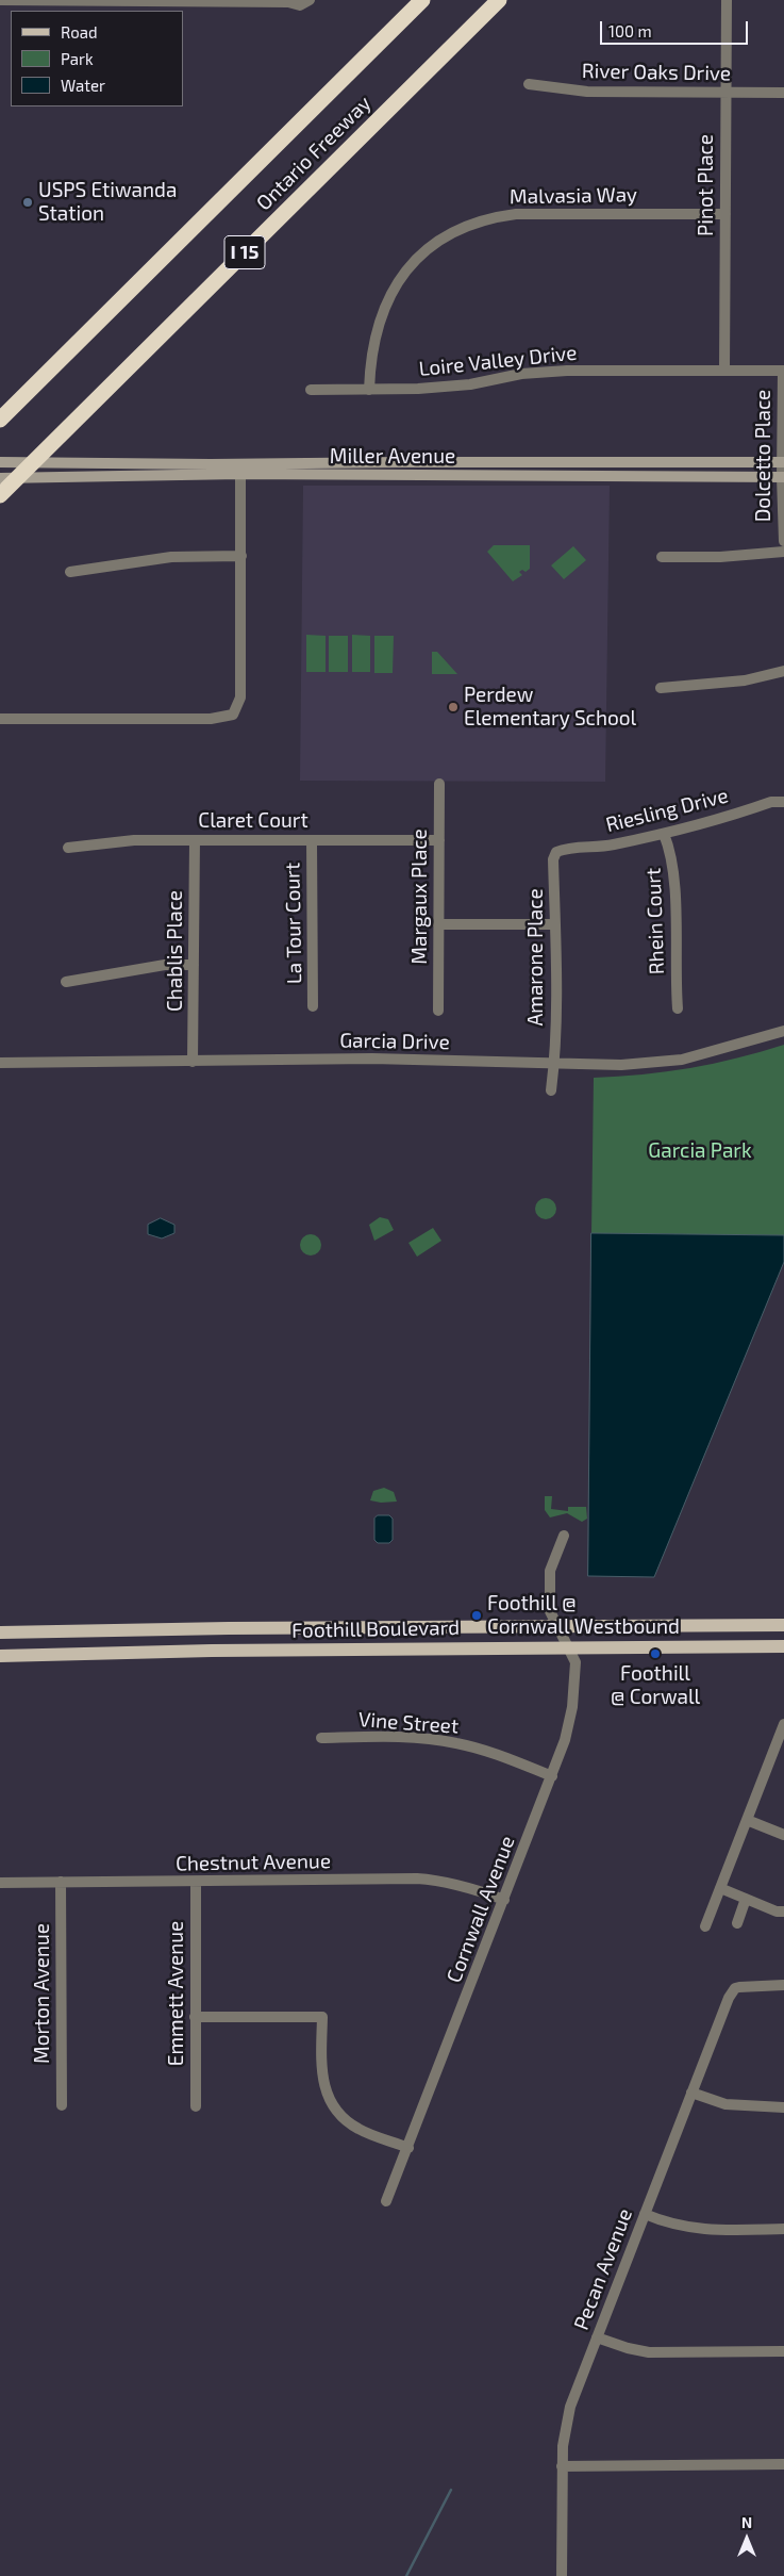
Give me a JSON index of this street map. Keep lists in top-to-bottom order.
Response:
{
  "streets": {
    "highway": ["Ontario Freeway", "I 15"],
    "main road": ["Miller Avenue", "Foothill Boulevard"],
    "street": [
      "River Oaks Drive",
      "Pinot Place",
      "Malvasia Way",
      "Loire Valley Drive",
      "Dolcetto Place",
      "Riesling Drive",
      "Claret Court",
      "Margaux Place",
      "Rhein Court",
      "La Tour Court",
      "Chablis Place",
      "Amarone Place",
      "Garcia Drive",
      "Vine Street",
      "Chestnut Avenue",
      "Cornwall Avenue",
      "Morton Avenue",
      "Emmett Avenue",
      "Pecan Avenue"
    ]
  },
  "crossings": [
    ["River Oaks Drive", "Pinot Place"],
    ["Pinot Place", "Malvasia Way"],
    ["Pinot Place", "Loire Valley Drive"],
    ["Malvasia Way", "Loire Valley Drive"],
    ["Loire Valley Drive", "Dolcetto Place"],
    ["Dolcetto Place", "Miller Avenue"],
    ["Riesling Drive", "Rhein Court"],
    ["Riesling Drive", "Amarone Place"],
    ["Claret Court", "Margaux Place"],
    ["Claret Court", "La Tour Court"],
    ["Claret Court", "Chablis Place"],
    ["Chablis Place", "Garcia Drive"],
    ["Amarone Place", "Garcia Drive"],
    ["Foothill Boulevard", "Cornwall Avenue"],
    ["Vine Street", "Cornwall Avenue"],
    ["Chestnut Avenue", "Cornwall Avenue"],
    ["Chestnut Avenue", "Morton Avenue"],
    ["Chestnut Avenue", "Emmett Avenue"]
  ],
  "parks": ["Garcia Park"],
  "places": [
    "USPS Etiwanda Station",
    "Perdew Elementary School",
    "Foothill @ Cornwall Westbound",
    "Foothill @ Corwall"
  ],
  "legend": ["Road", "Park", "Water"],
  "scale_bar": "100 m",
  "north": "top"
}
